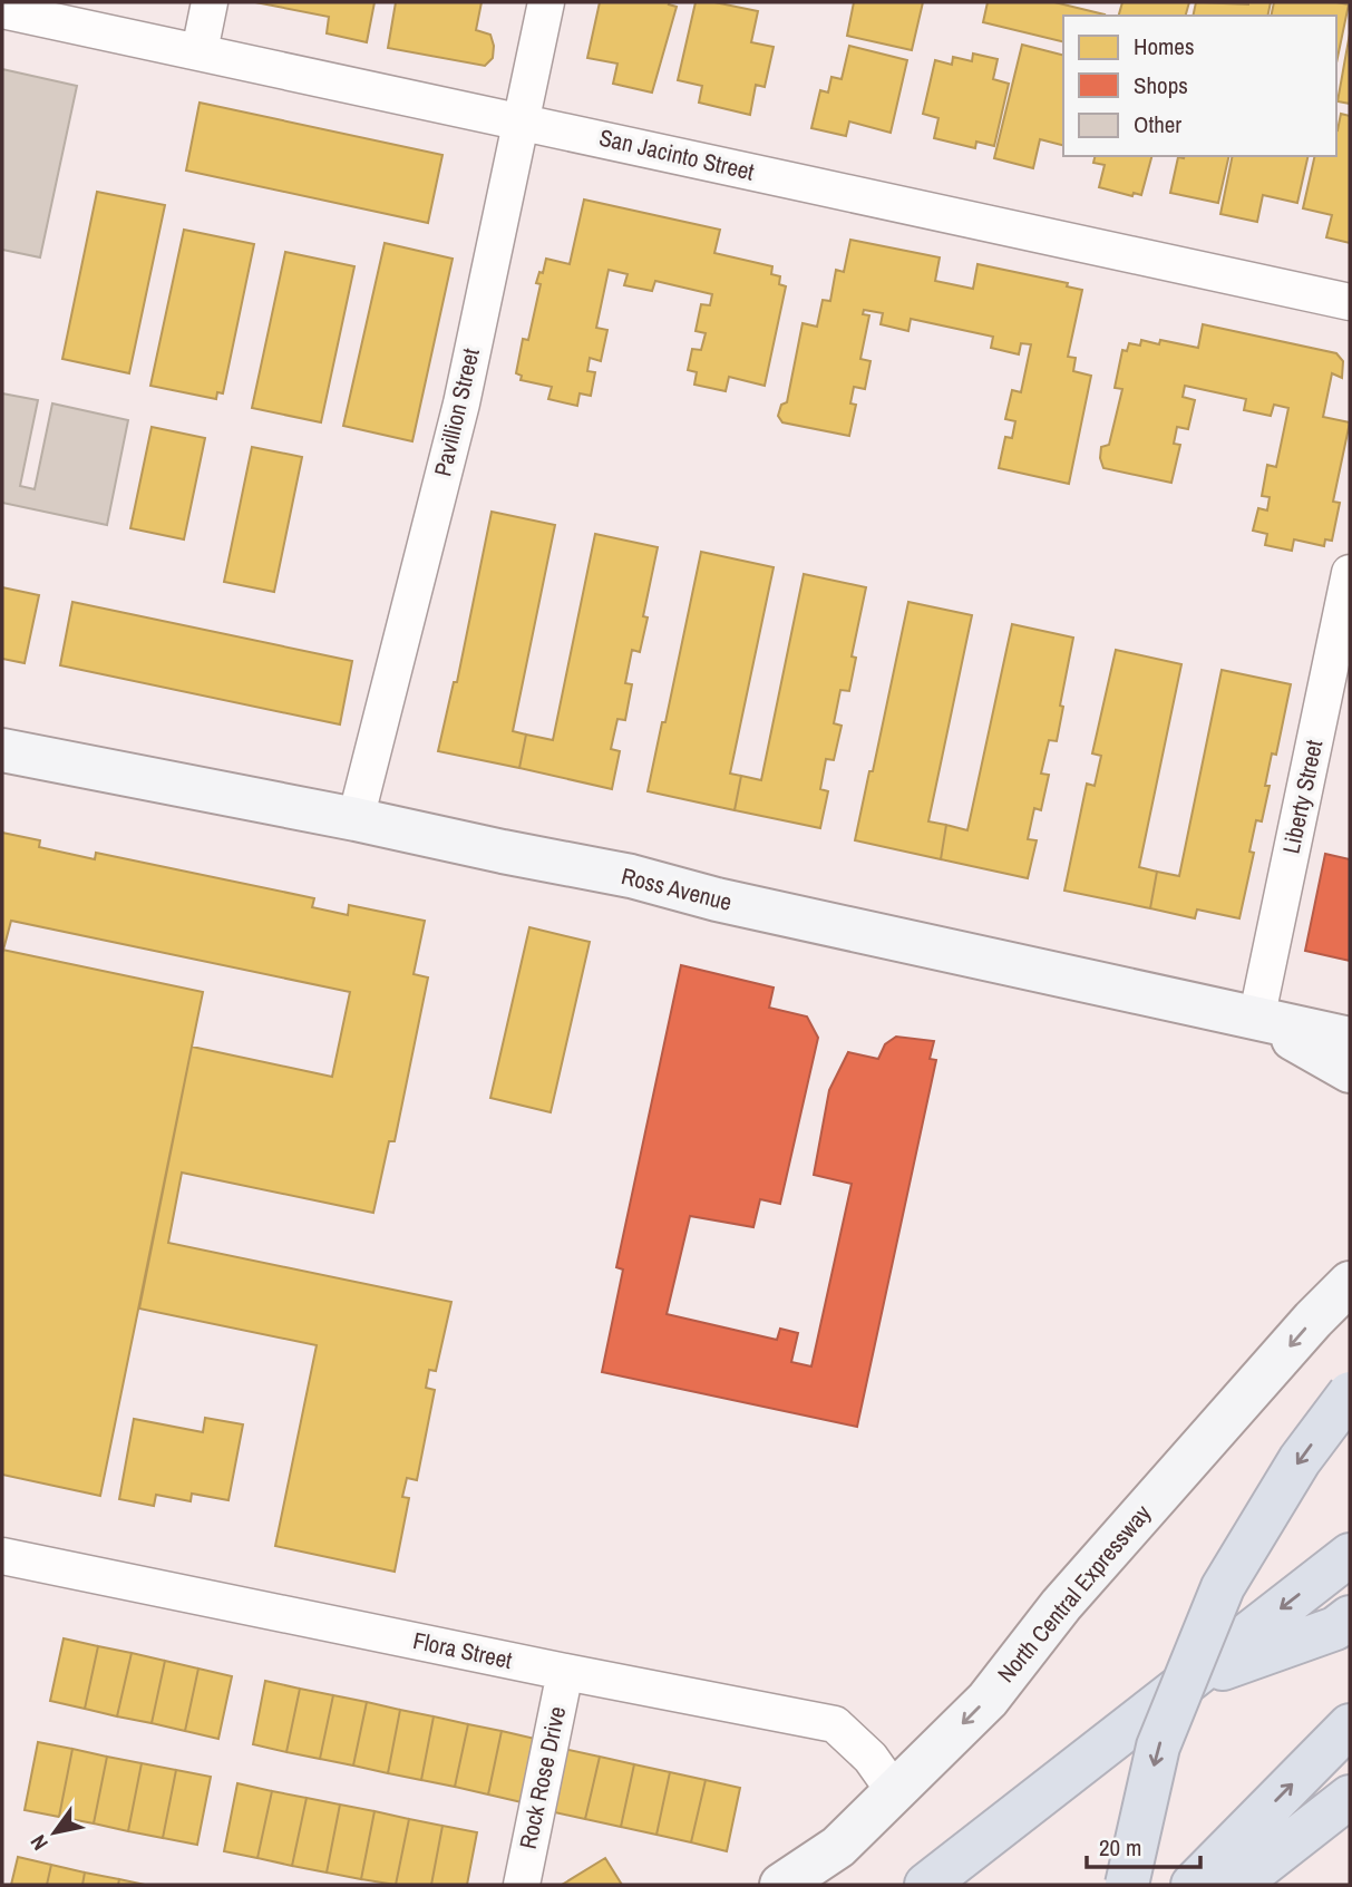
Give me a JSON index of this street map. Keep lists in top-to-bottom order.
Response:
{
  "streets": {
    "main road": ["Ross Avenue", "North Central Expressway"],
    "street": [
      "San Jacinto Street",
      "Pavillion Street",
      "Liberty Street",
      "Flora Street",
      "Rock Rose Drive"
    ]
  },
  "crossings": [
    ["San Jacinto Street", "Pavillion Street"],
    ["Pavillion Street", "Ross Avenue"],
    ["Liberty Street", "Ross Avenue"],
    ["North Central Expressway", "Flora Street"],
    ["Flora Street", "Rock Rose Drive"]
  ],
  "one_way": ["North Central Expressway"],
  "legend": ["Homes", "Shops", "Other"],
  "scale_bar": "20 m",
  "north": "bottom left"
}
